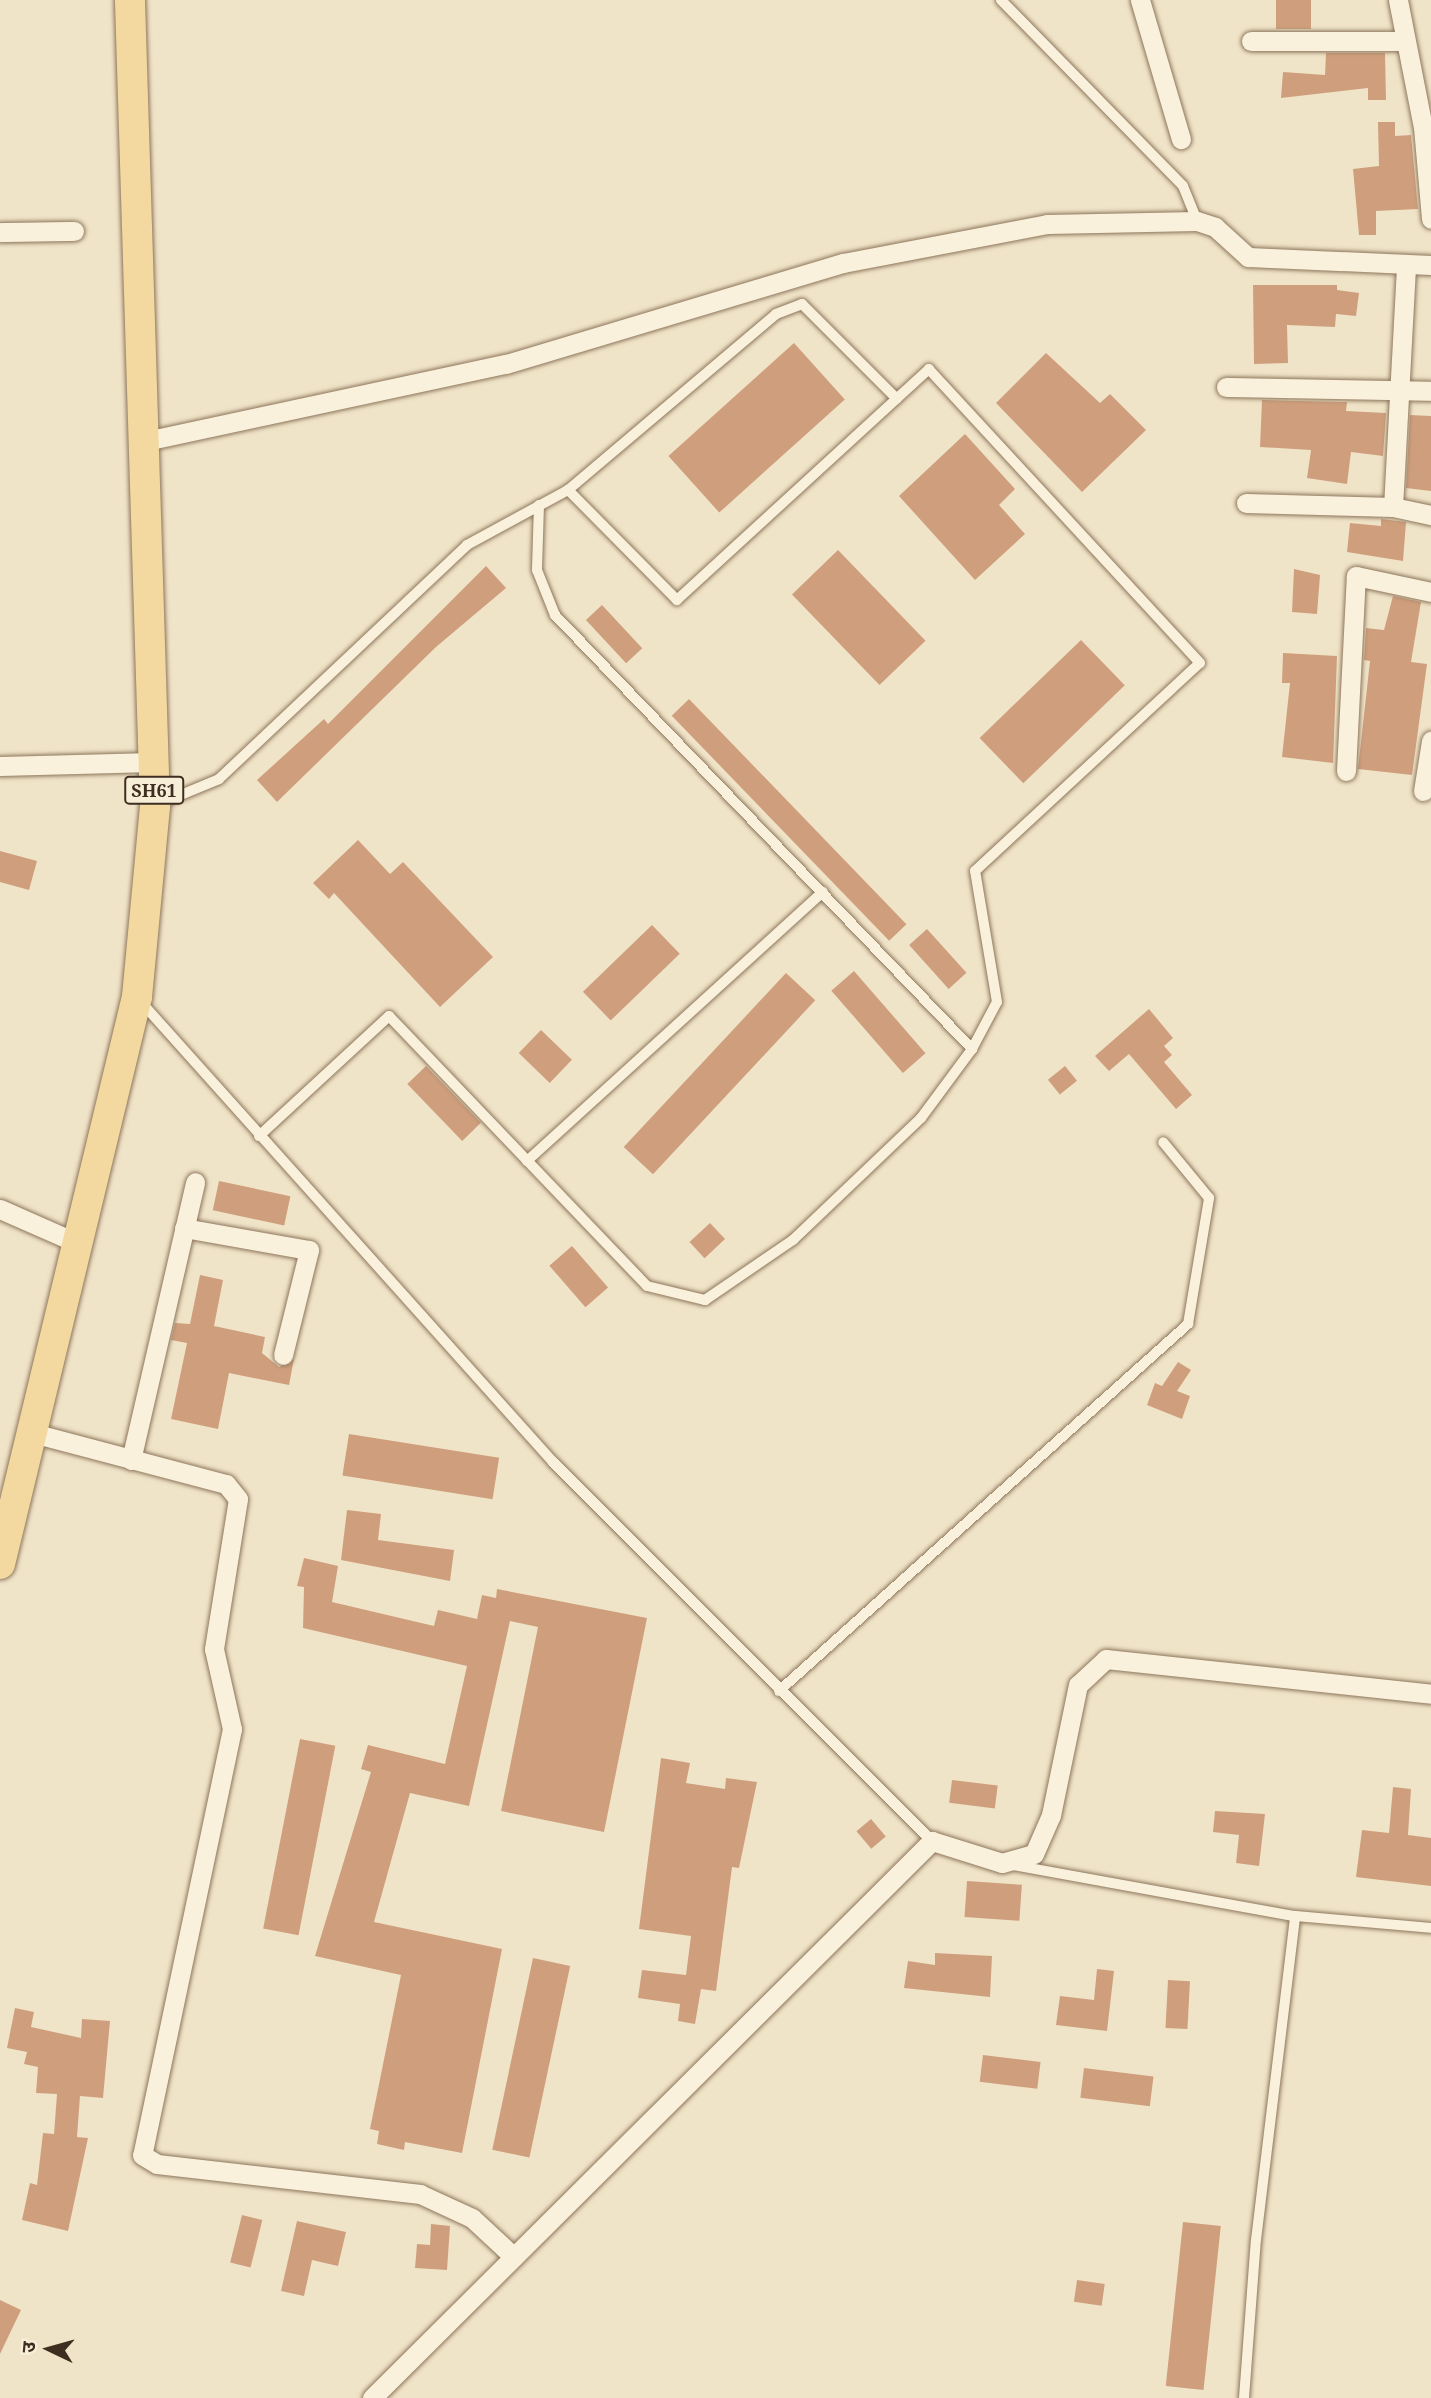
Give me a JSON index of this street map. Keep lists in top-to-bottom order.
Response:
{
  "streets": {
    "main road": ["SH61"]
  },
  "north": "left"
}
